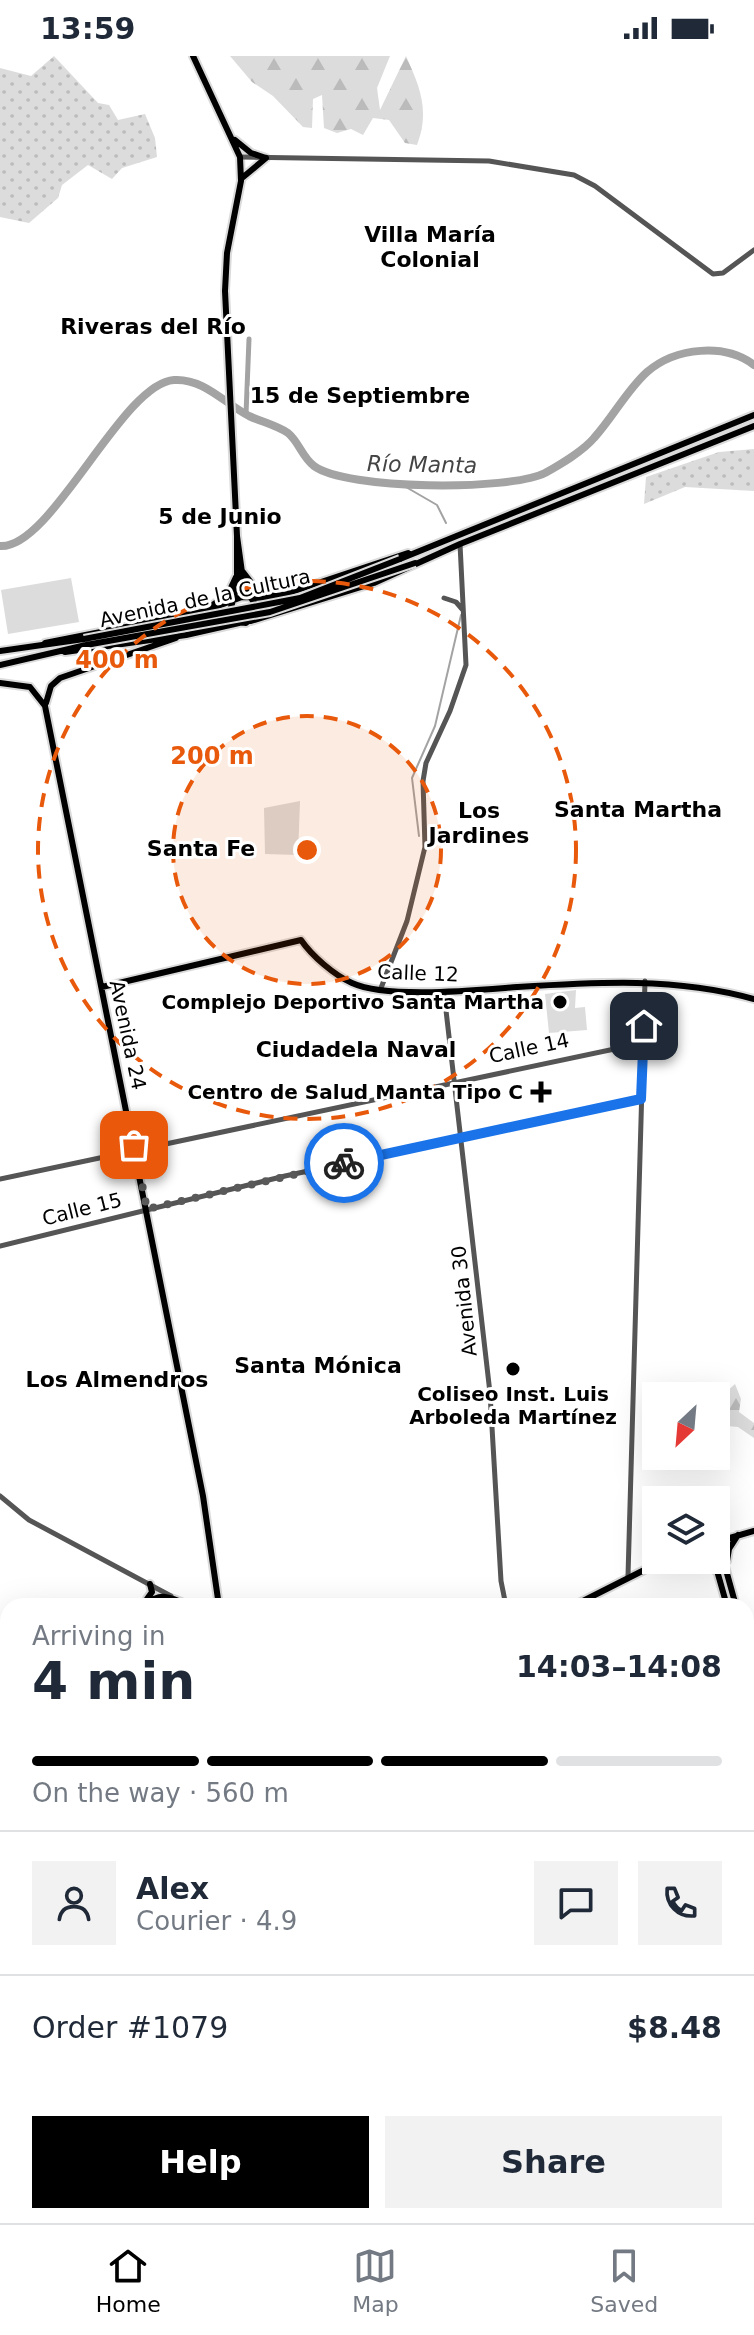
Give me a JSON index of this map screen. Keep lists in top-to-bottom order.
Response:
{
  "streets": {
    "main road": ["Avenida de la Cultura", "Calle 12", "Avenida 24"],
    "street": ["Calle 14", "Calle 15", "Avenida 30"]
  },
  "crossings": [
    ["Calle 12", "Avenida 24"],
    ["Calle 12", "Avenida 30"],
    ["Avenida 24", "Calle 14"],
    ["Avenida 24", "Calle 15"],
    ["Calle 14", "Avenida 30"],
    ["Calle 15", "Avenida 30"]
  ],
  "districts": [
    "Villa María Colonial",
    "Riveras del Río",
    "15 de Septiembre",
    "5 de Junio",
    "Santa Martha",
    "Los Jardines",
    "Santa Fe",
    "Ciudadela Naval",
    "Santa Mónica",
    "Los Almendros"
  ],
  "water": ["Río Manta"],
  "places": {
    "other": ["Complejo Deportivo Santa Martha", "Coliseo Inst. Luis Arboleda Martínez"],
    "health": ["Centro de Salud Manta Tipo C"]
  },
  "north": "bottom left",
  "page": {
    "status": "13:59",
    "heading": ["4 min", "Arriving in", "14:03–14:08"],
    "panel": [
      "Alex",
      "Courier · 4.9",
      "Order #1079",
      "$8.48"
    ],
    "bar": "On the way · 560 m",
    "buttons": ["Help", "Share"],
    "tabs": ["Home", "Map", "Saved"]
  },
  "rings": ["400 m", "200 m"]
}
